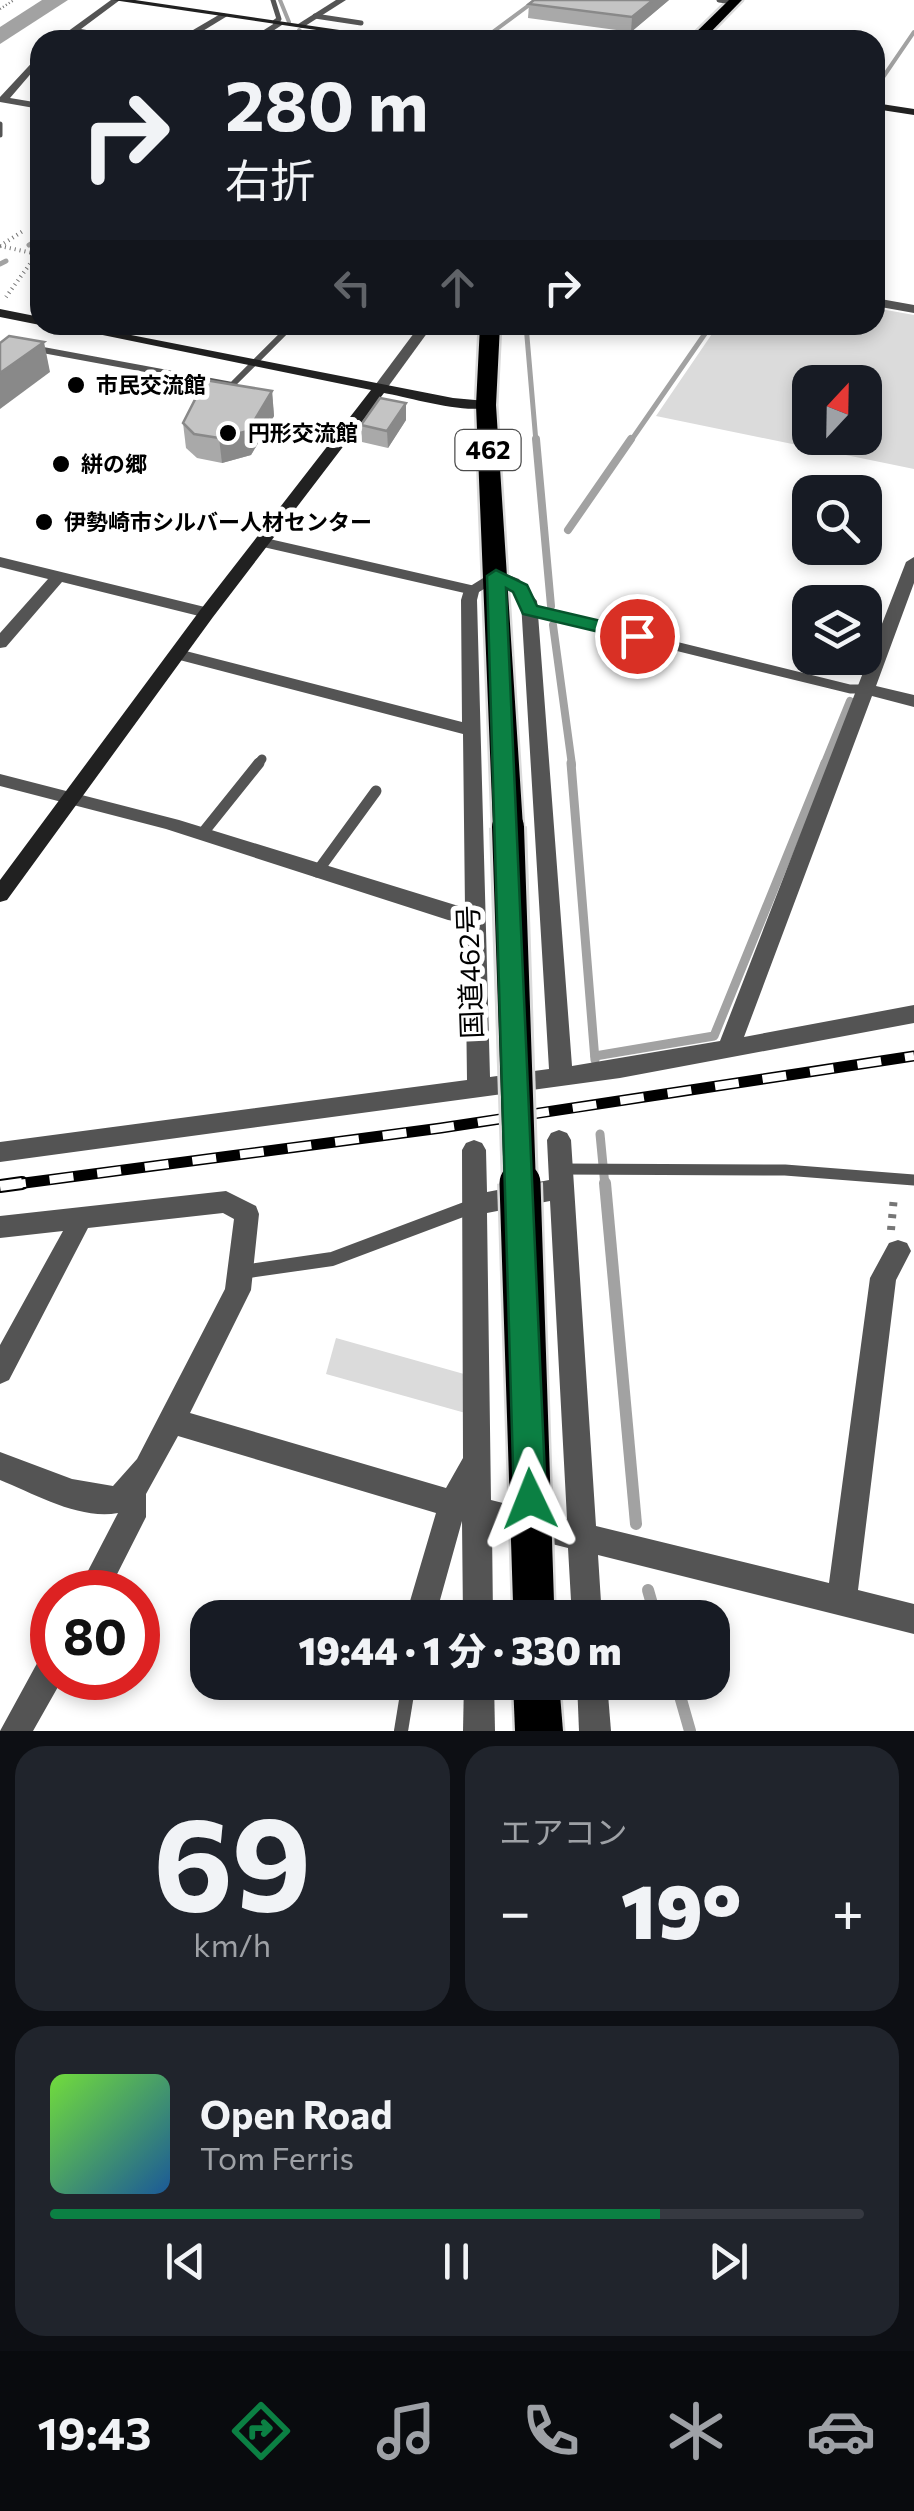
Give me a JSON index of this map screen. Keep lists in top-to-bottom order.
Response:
{
  "streets": {
    "highway": ["462", "国道462号"]
  },
  "places": [
    "市民交流館",
    "円形交流館",
    "絣の郷",
    "伊勢崎市シルバー人材センター"
  ],
  "north": "top",
  "page": {
    "turn": ["280 m", "右折"],
    "limit": "80",
    "trip": "19:44 · 1 分 · 330 m",
    "tile": [
      ["69", "km/h"],
      "エアコン"
    ],
    "heat": ["−", "19°", "+"],
    "song": ["Open Road", "Tom Ferris"],
    "tabs": "19:43"
  }
}
